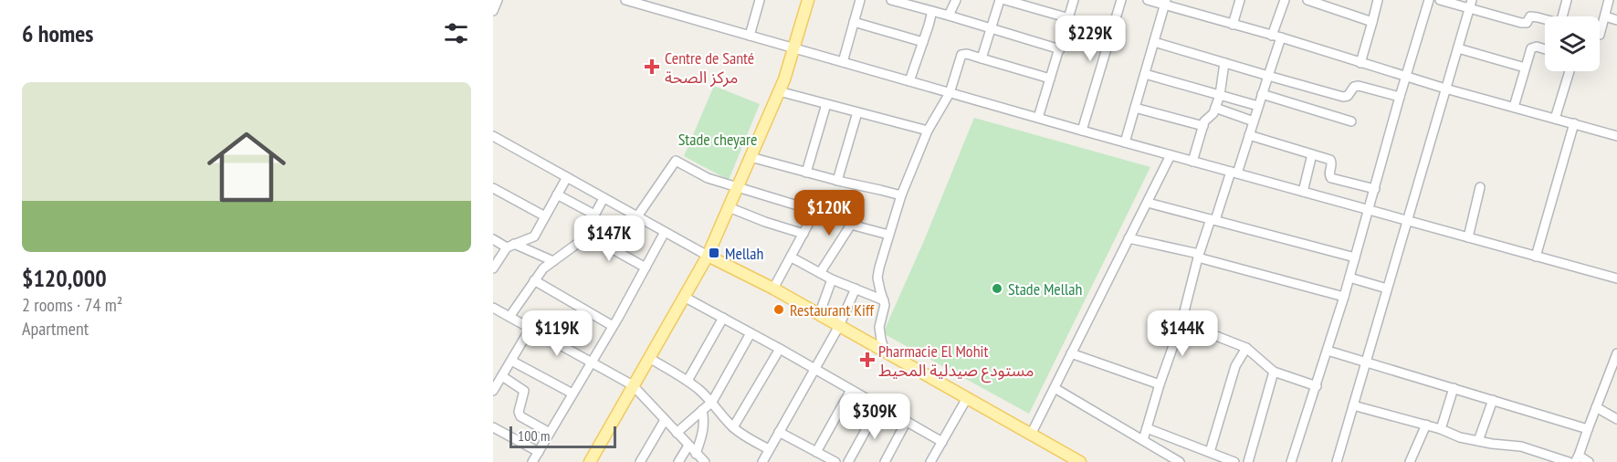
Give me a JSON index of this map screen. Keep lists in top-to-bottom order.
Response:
{
  "parks": ["Stade cheyare"],
  "places": {
    "health": ["Centre de Santé مركز الصحة", "Pharmacie El Mohit مستودع صيدلية المحيط"],
    "transit": ["Mellah"],
    "other": ["Stade Mellah", "Restaurant Kiff"]
  },
  "scale_bar": "100 m",
  "page": {
    "heading": "6 homes",
    "price": [
      "$229K",
      "$120K",
      "$147K",
      "$119K",
      "$144K",
      "$309K"
    ],
    "list": [
      {
        "name": "$120,000",
        "note": "2 rooms · 74 m² · Apartment"
      }
    ],
    "scale": "100 m"
  }
}
